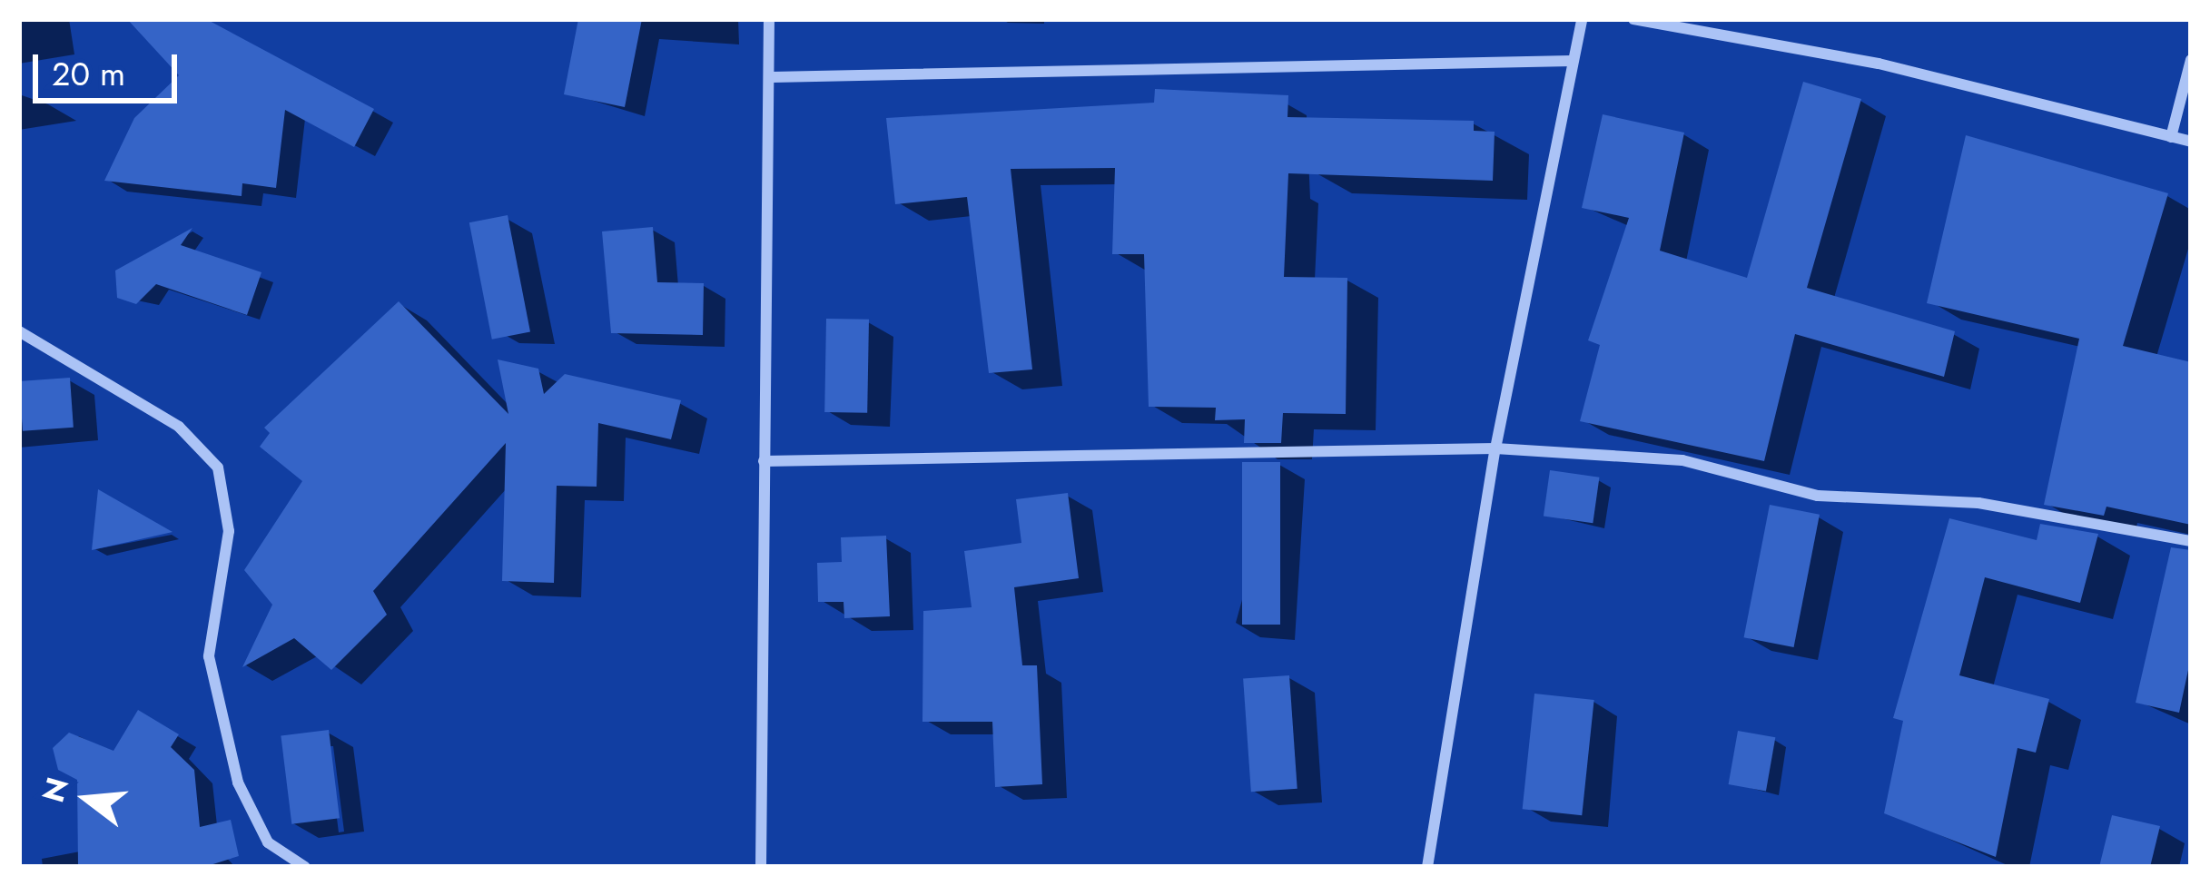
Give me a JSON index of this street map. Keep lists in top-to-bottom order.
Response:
{
  "scale_bar": "20 m",
  "north": "left"
}
